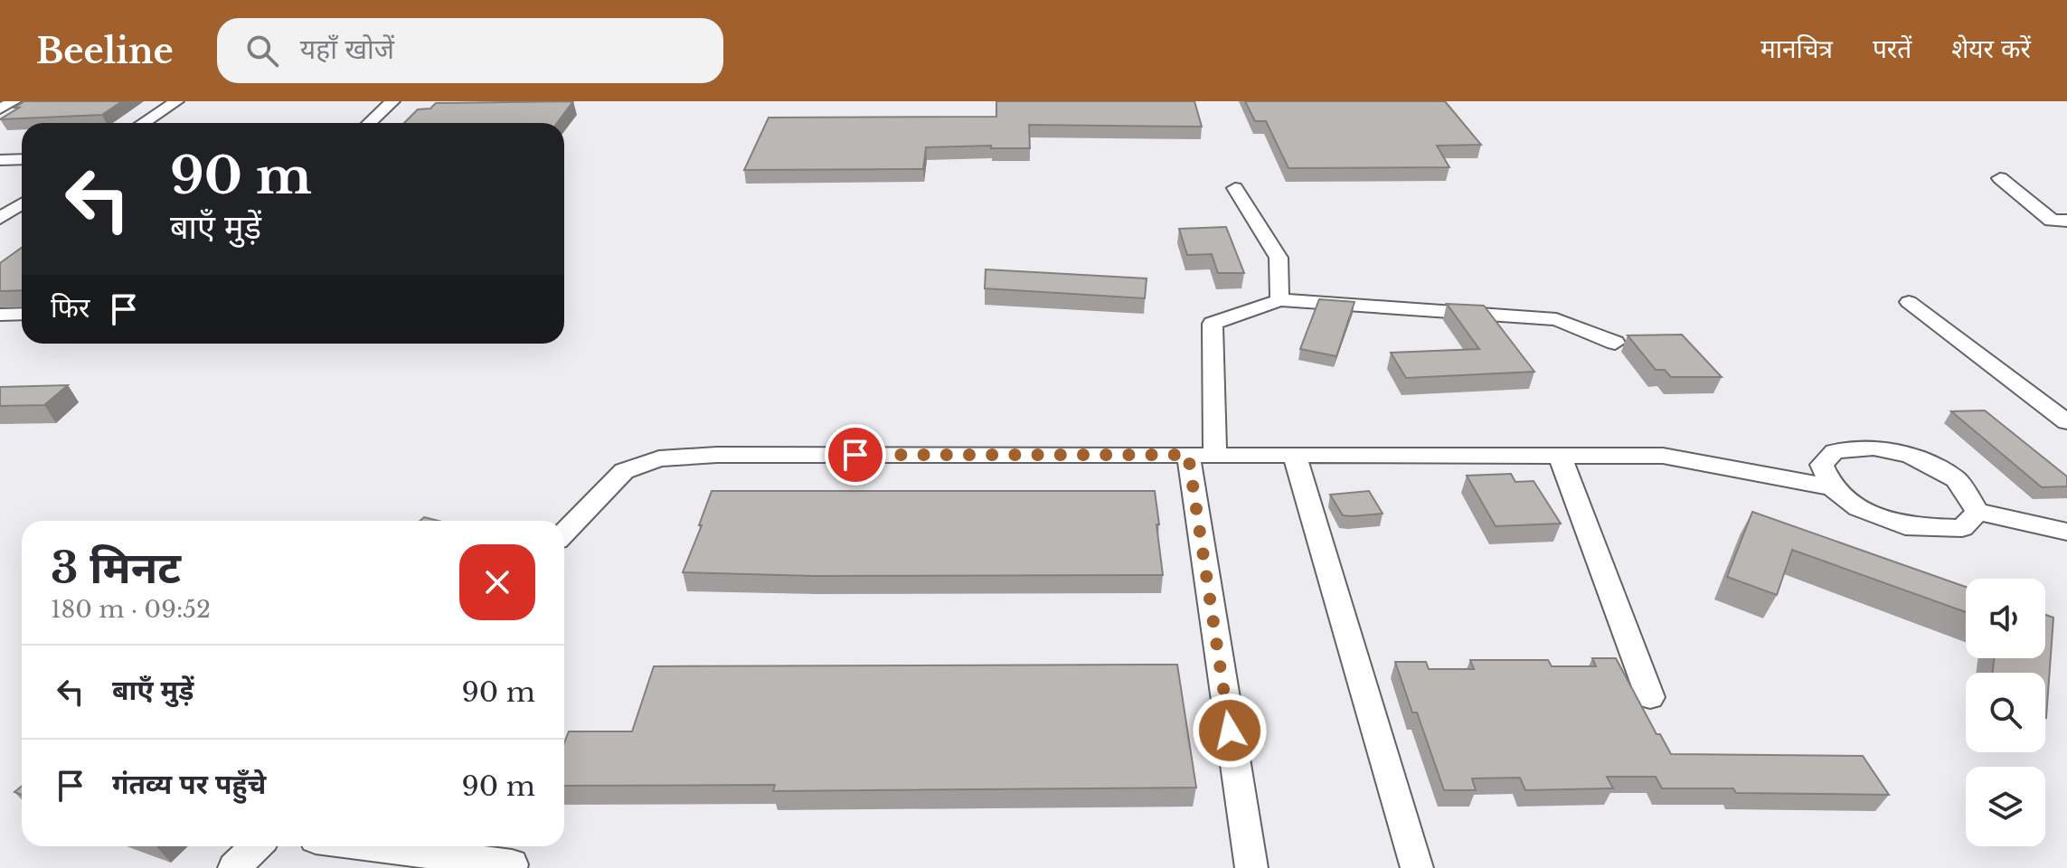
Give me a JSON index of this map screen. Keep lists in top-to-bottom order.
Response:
{
  "page": {
    "header": "Beeline",
    "search": "यहाँ खोजें",
    "nav": ["मानचित्र", "परतें", "शेयर करें"],
    "turn": ["90 m", "बाएँ मुड़ें"],
    "then": "फिर",
    "heading": ["3 मिनट", "180 m · 09:52"],
    "list": [
      {
        "name": "बाएँ मुड़ें",
        "value": "90 m"
      },
      {
        "name": "गंतव्य पर पहुँचे",
        "value": "90 m"
      }
    ]
  }
}
